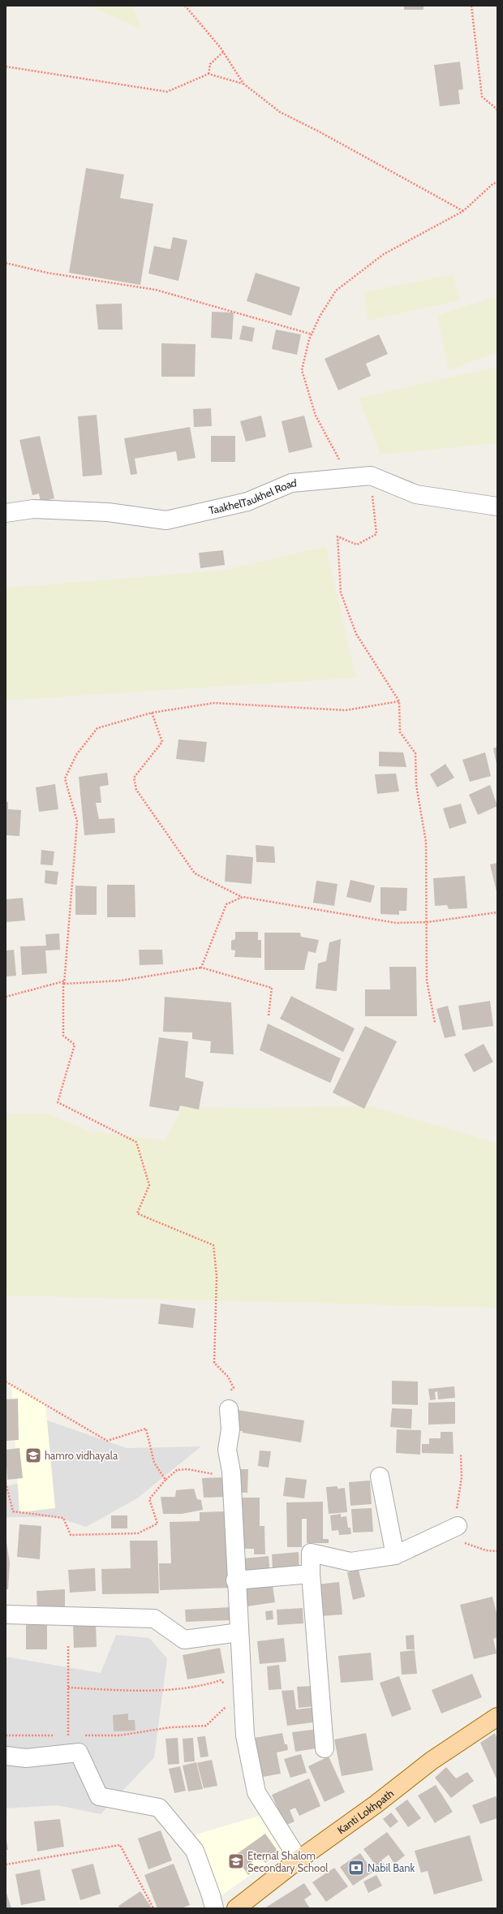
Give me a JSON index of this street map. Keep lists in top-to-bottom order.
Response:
{
  "streets": {
    "main road": ["Kanti Lokhpath"],
    "street": ["TaakhelTaukhel Road"]
  },
  "places": {
    "school or university": ["hamro vidhayala", "Eternal Shalom Secondary School"],
    "bank": ["Nabil Bank"]
  }
}
